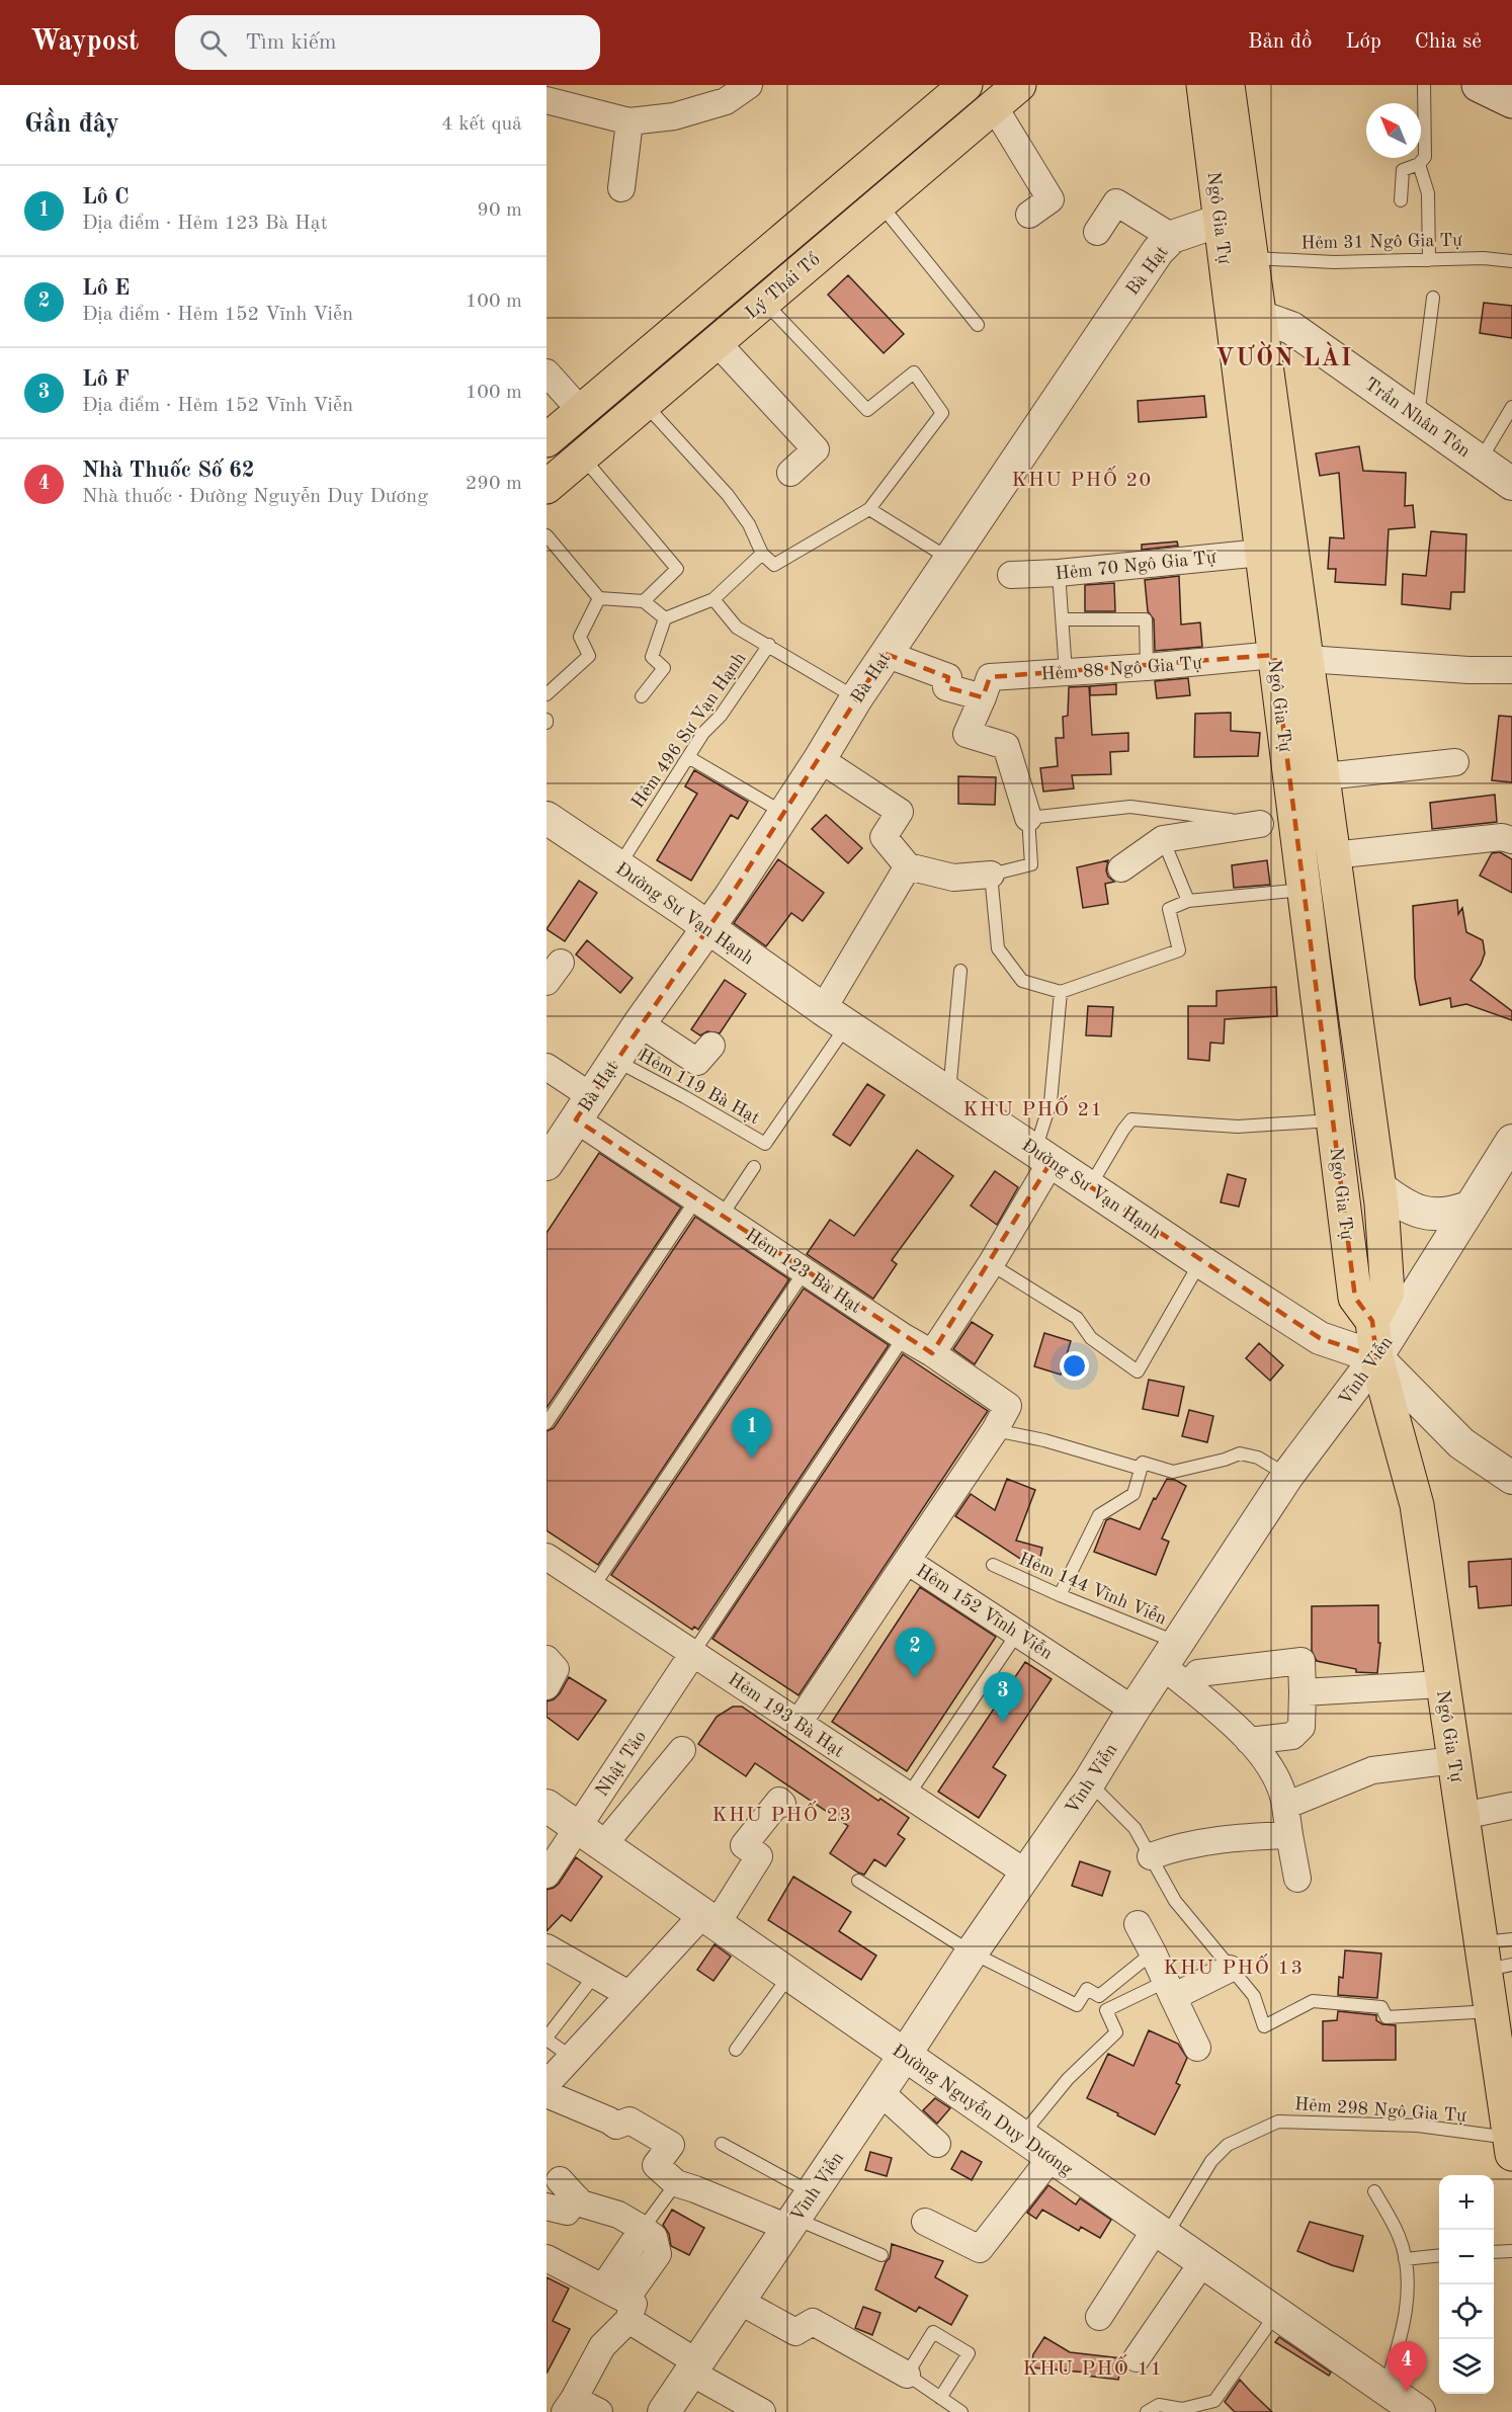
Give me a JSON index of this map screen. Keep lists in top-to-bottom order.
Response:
{
  "streets": {
    "main road": ["Ngô Gia Tự", "Lý Thái Tổ"],
    "street": [
      "Bà Hạt",
      "Trần Nhân Tôn",
      "Hẻm 70 Ngô Gia Tự",
      "Hẻm 88 Ngô Gia Tự",
      "Đường Sư Vạn Hạnh",
      "Hẻm 123 Bà Hạt",
      "Vĩnh Viễn",
      "Hẻm 152 Vĩnh Viễn",
      "Hẻm 193 Bà Hạt",
      "Nhật Tảo",
      "Đường Nguyễn Duy Dương"
    ],
    "lane": [
      "Hẻm 31 Ngô Gia Tự",
      "Hẻm 496 Sư Vạn Hạnh",
      "Hẻm 119 Bà Hạt",
      "Hẻm 144 Vĩnh Viễn",
      "Hẻm 298 Ngô Gia Tự"
    ]
  },
  "crossings": [
    ["Ngô Gia Tự", "Hẻm 31 Ngô Gia Tự"],
    ["Ngô Gia Tự", "Bà Hạt"],
    ["Ngô Gia Tự", "Trần Nhân Tôn"],
    ["Ngô Gia Tự", "Hẻm 70 Ngô Gia Tự"],
    ["Ngô Gia Tự", "Hẻm 88 Ngô Gia Tự"],
    ["Ngô Gia Tự", "Đường Sư Vạn Hạnh"],
    ["Ngô Gia Tự", "Vĩnh Viễn"],
    ["Ngô Gia Tự", "Hẻm 298 Ngô Gia Tự"],
    ["Bà Hạt", "Đường Sư Vạn Hạnh"],
    ["Bà Hạt", "Hẻm 119 Bà Hạt"],
    ["Bà Hạt", "Hẻm 123 Bà Hạt"],
    ["Hẻm 496 Sư Vạn Hạnh", "Đường Sư Vạn Hạnh"],
    ["Đường Sư Vạn Hạnh", "Hẻm 119 Bà Hạt"],
    ["Đường Sư Vạn Hạnh", "Vĩnh Viễn"],
    ["Hẻm 123 Bà Hạt", "Hẻm 152 Vĩnh Viễn"],
    ["Vĩnh Viễn", "Hẻm 144 Vĩnh Viễn"],
    ["Vĩnh Viễn", "Hẻm 152 Vĩnh Viễn"],
    ["Vĩnh Viễn", "Hẻm 193 Bà Hạt"],
    ["Vĩnh Viễn", "Đường Nguyễn Duy Dương"],
    ["Hẻm 193 Bà Hạt", "Nhật Tảo"],
    ["Nhật Tảo", "Đường Nguyễn Duy Dương"],
    ["Đường Nguyễn Duy Dương", "Hẻm 298 Ngô Gia Tự"]
  ],
  "districts": [
    "VƯỜN LÀI",
    "KHU PHỐ 20",
    "KHU PHỐ 21",
    "KHU PHỐ 23",
    "KHU PHỐ 13",
    "KHU PHỐ 11"
  ],
  "north": "top left",
  "page": {
    "header": "Waypost",
    "search": "Tìm kiếm",
    "nav": ["Bản đồ", "Lớp", "Chia sẻ"],
    "heading": ["Gần đây", "4 kết quả"],
    "list": [
      {
        "mark": "1",
        "name": "Lô C",
        "note": "Địa điểm · Hẻm 123 Bà Hạt",
        "value": "90 m"
      },
      {
        "mark": "2",
        "name": "Lô E",
        "note": "Địa điểm · Hẻm 152 Vĩnh Viễn",
        "value": "100 m"
      },
      {
        "mark": "3",
        "name": "Lô F",
        "note": "Địa điểm · Hẻm 152 Vĩnh Viễn",
        "value": "100 m"
      },
      {
        "mark": "4",
        "name": "Nhà Thuốc Số 62",
        "note": "Nhà thuốc · Đường Nguyễn Duy Dương",
        "value": "290 m"
      }
    ],
    "pins": [
      "1",
      "2",
      "3",
      "4"
    ],
    "map_buttons": ["+", "−"]
  }
}
